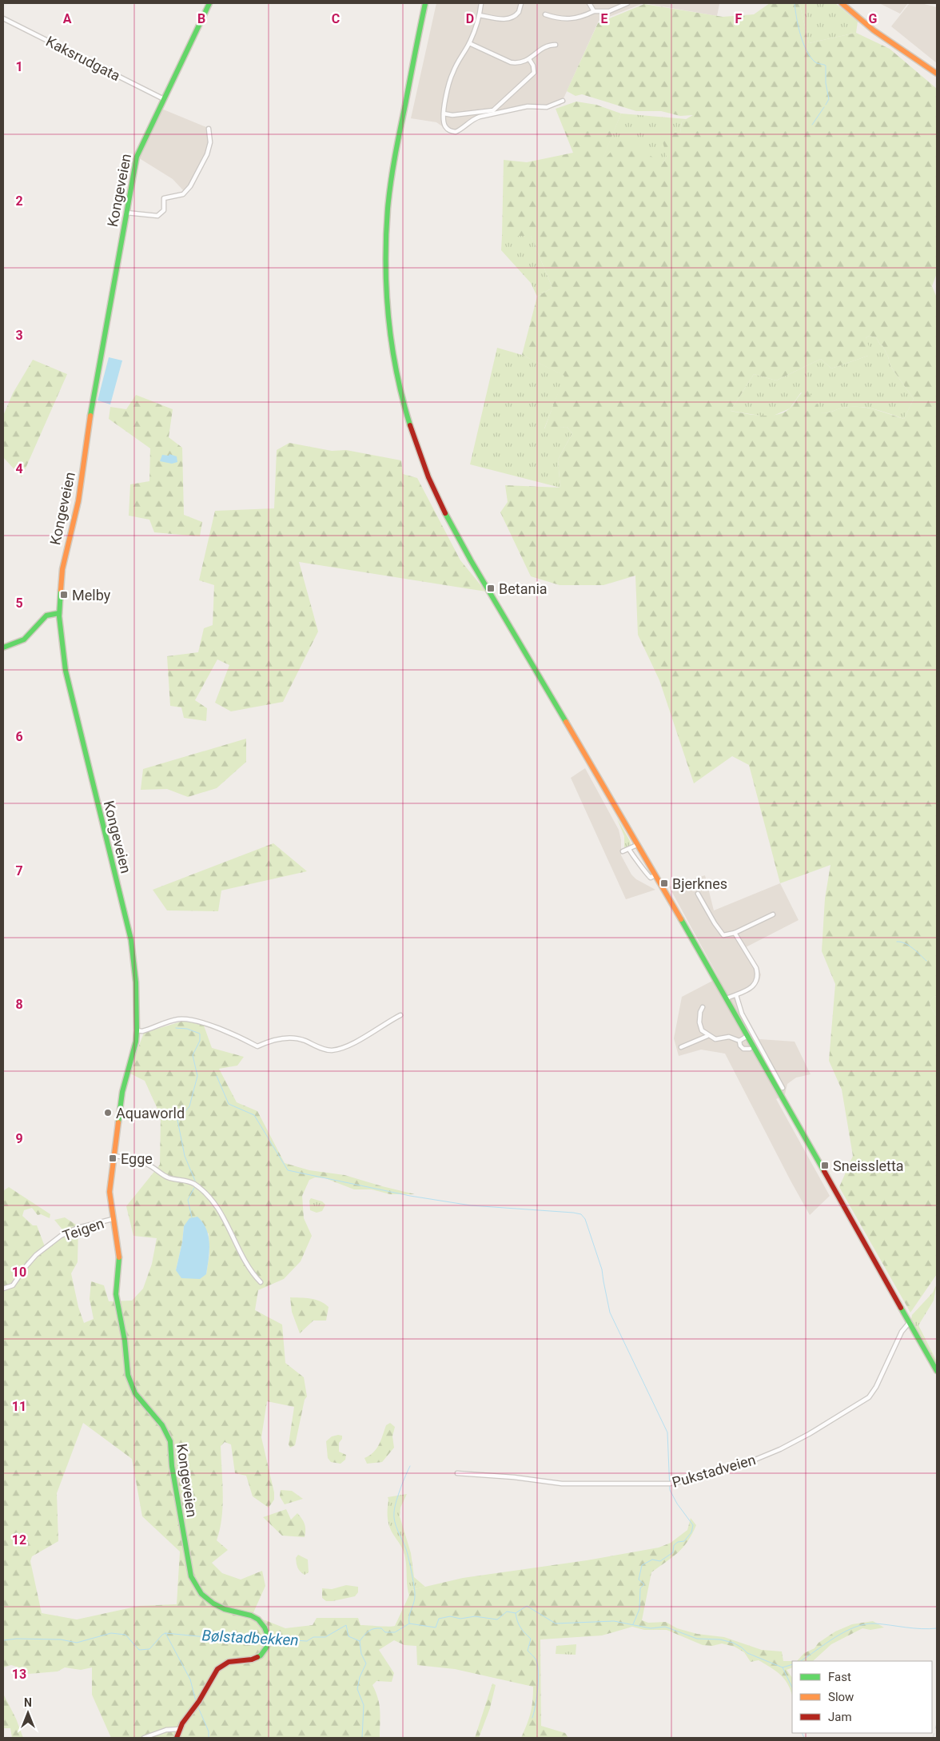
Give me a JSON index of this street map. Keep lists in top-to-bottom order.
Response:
{
  "streets": {
    "main road": ["Kongeveien"],
    "street": ["Kaksrudgata", "Teigen", "Pukstadveien"]
  },
  "crossings": [
    ["Kaksrudgata", "Kongeveien"],
    ["Kongeveien", "Teigen"]
  ],
  "water": ["Bølstadbekken"],
  "places": {
    "transit": [
      "Betania",
      "Melby",
      "Bjerknes",
      "Egge",
      "Sneissletta"
    ],
    "other": ["Aquaworld"]
  },
  "legend": ["Fast", "Slow", "Jam"],
  "north": "top",
  "grid": {
    "columns": [
      "A",
      "B",
      "C",
      "D",
      "E",
      "F",
      "G"
    ],
    "rows": [
      "1",
      "2",
      "3",
      "4",
      "5",
      "6",
      "7",
      "8",
      "9",
      "10",
      "11",
      "12",
      "13"
    ]
  }
}
